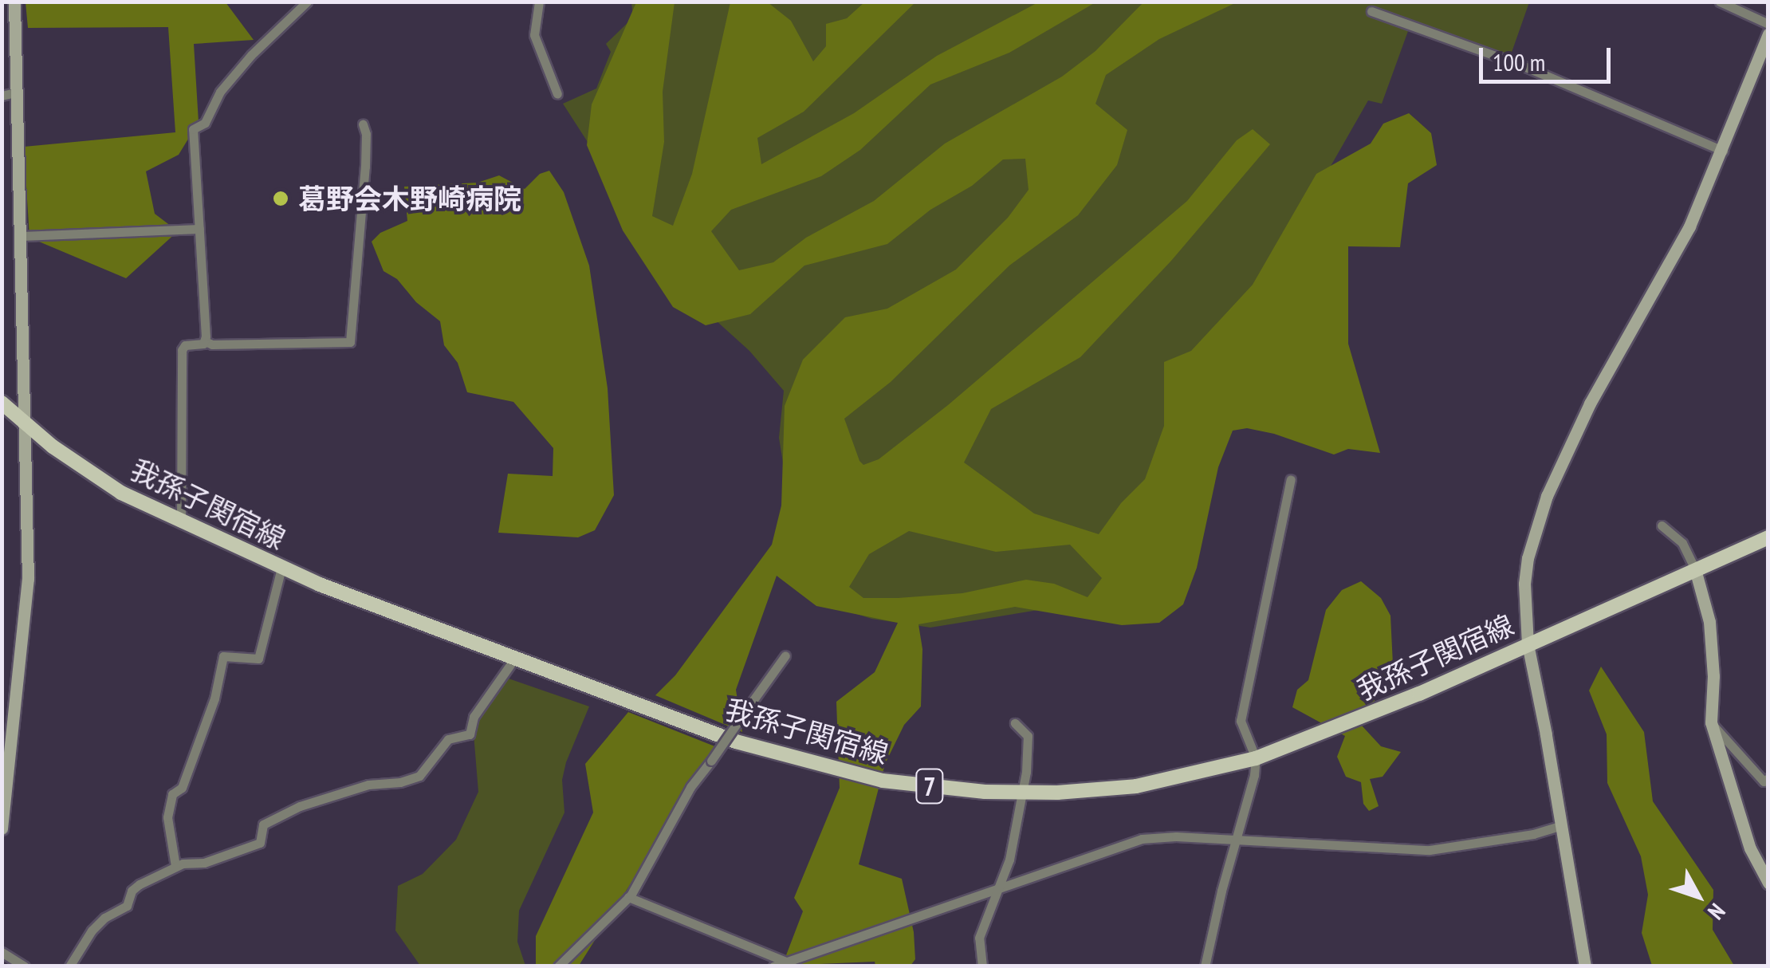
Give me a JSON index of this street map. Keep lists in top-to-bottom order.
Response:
{
  "streets": {
    "main road": ["我孫子関宿線", "7"]
  },
  "places": ["葛野会木野崎病院"],
  "scale_bar": "100 m",
  "north": "bottom right"
}
